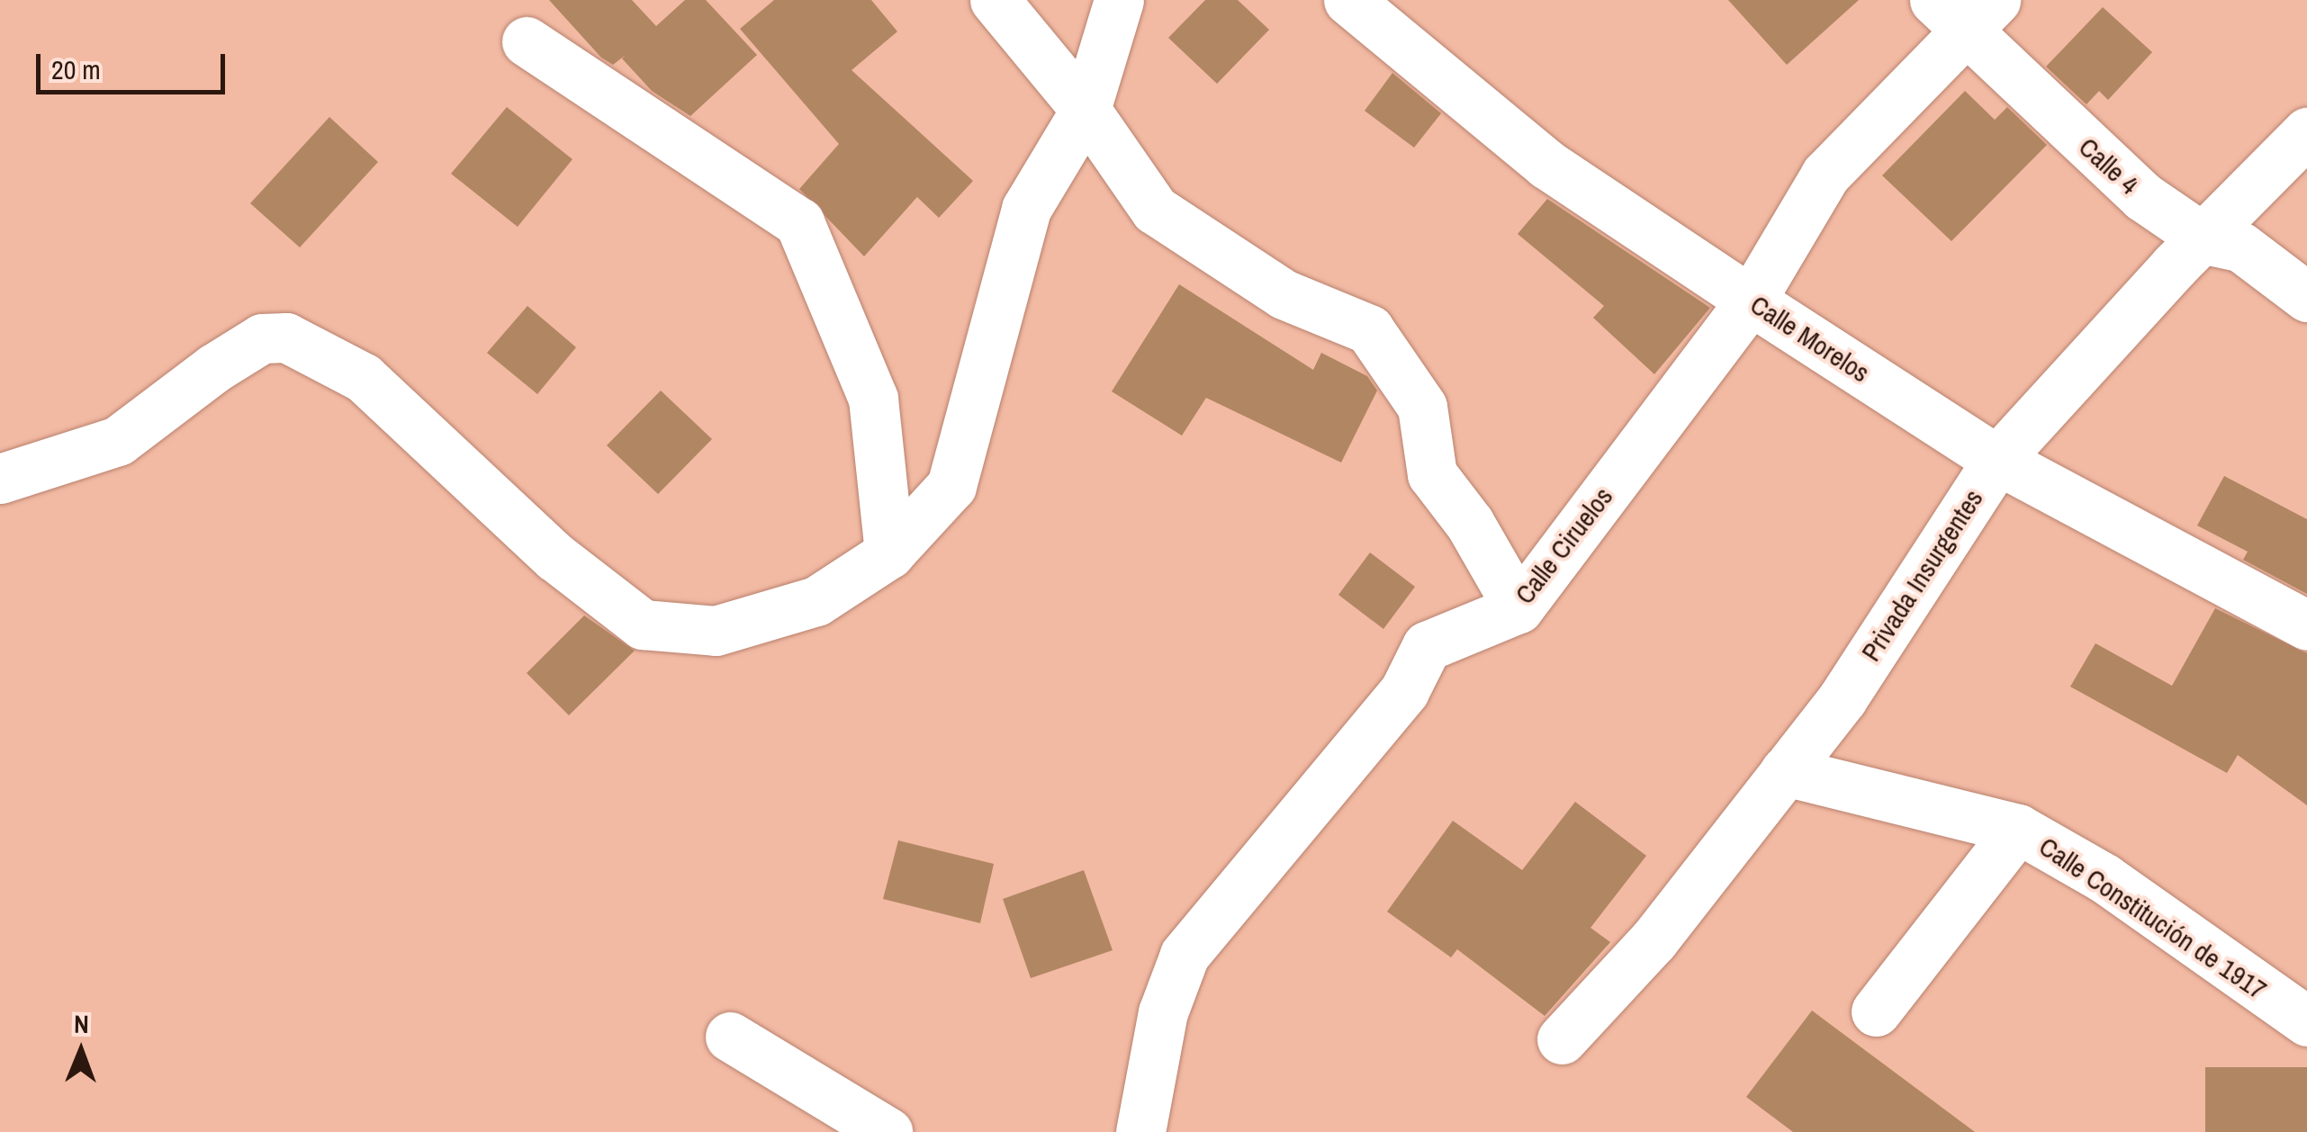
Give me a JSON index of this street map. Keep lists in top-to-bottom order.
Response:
{
  "streets": {
    "street": [
      "Calle 4",
      "Calle Morelos",
      "Calle Ciruelos",
      "Privada Insurgentes",
      "Calle Constitución de 1917"
    ]
  },
  "crossings": [
    ["Calle 4", "Calle Ciruelos"],
    ["Calle 4", "Privada Insurgentes"],
    ["Calle Morelos", "Calle Ciruelos"],
    ["Calle Morelos", "Privada Insurgentes"],
    ["Privada Insurgentes", "Calle Constitución de 1917"]
  ],
  "scale_bar": "20 m",
  "north": "top"
}
